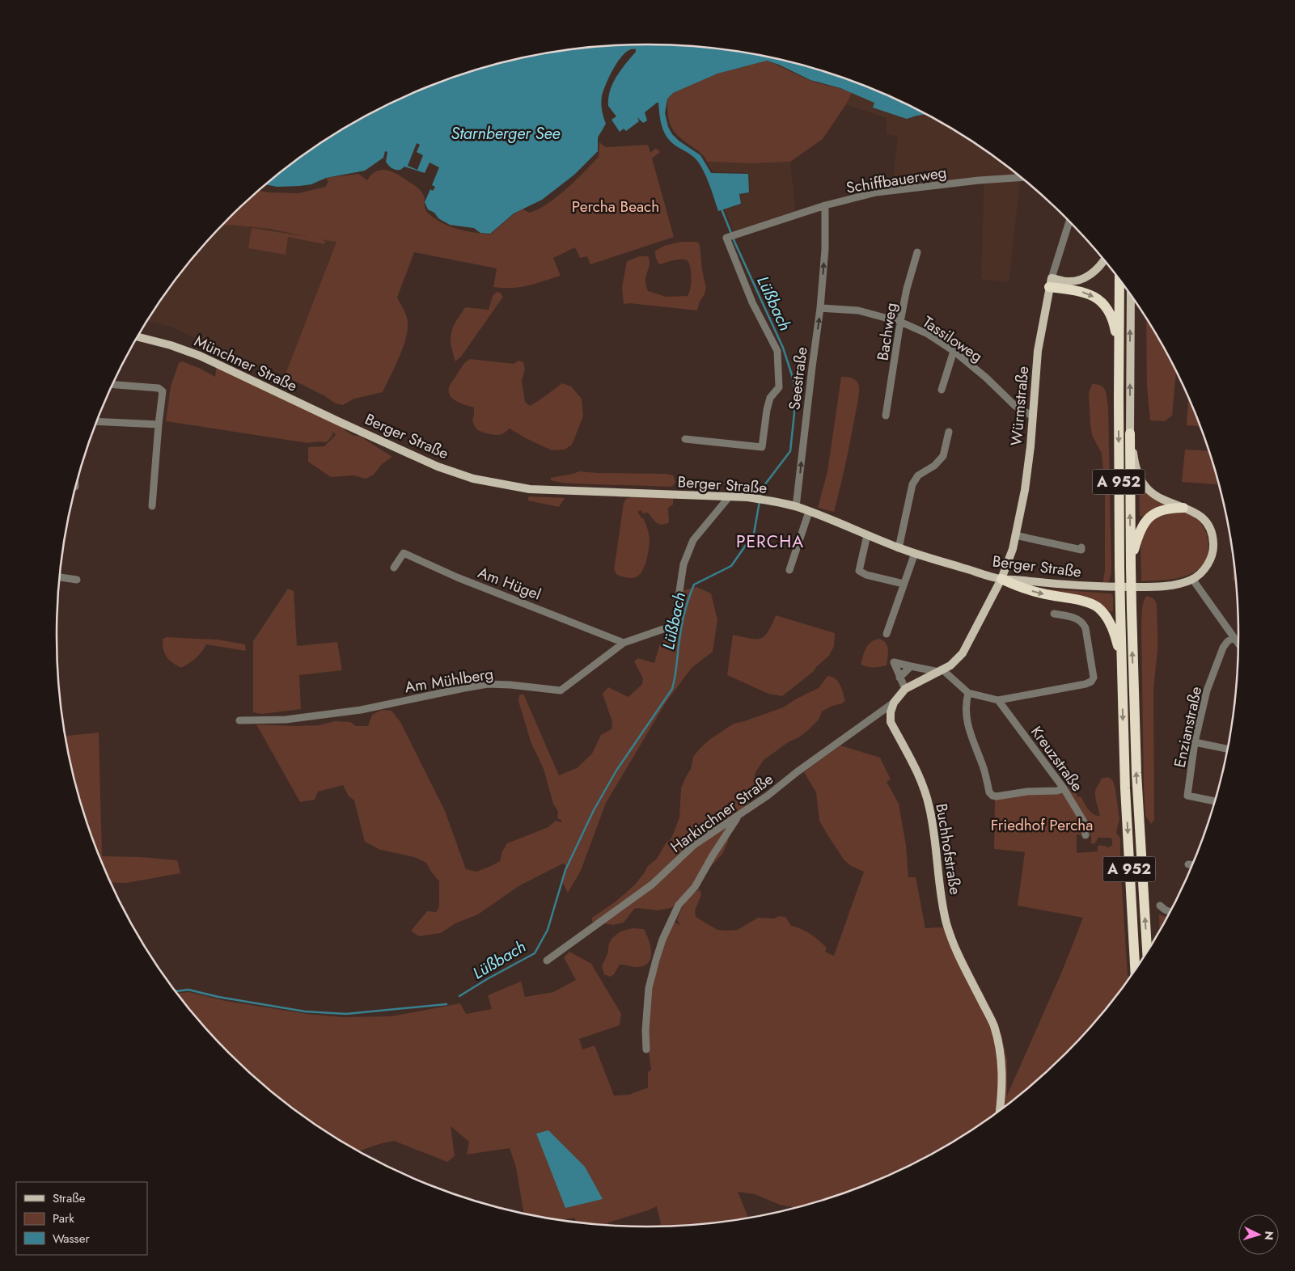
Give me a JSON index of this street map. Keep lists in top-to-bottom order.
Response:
{
  "streets": {
    "highway": ["A 952"],
    "main road": [
      "Münchner Straße",
      "Würmstraße",
      "Berger Straße",
      "Buchhofstraße"
    ],
    "street": [
      "Schiffbauerweg",
      "Bachweg",
      "Tassiloweg",
      "Seestraße",
      "Am Hügel",
      "Am Mühlberg",
      "Enzianstraße",
      "Kreuzstraße",
      "Harkirchner Straße"
    ]
  },
  "crossings": [
    ["Schiffbauerweg", "Seestraße"],
    ["Bachweg", "Tassiloweg"],
    ["Tassiloweg", "Seestraße"],
    ["Tassiloweg", "Würmstraße"],
    ["Münchner Straße", "Berger Straße"],
    ["Seestraße", "Berger Straße"],
    ["Würmstraße", "Berger Straße"],
    ["Berger Straße", "Am Mühlberg"],
    ["Am Hügel", "Am Mühlberg"],
    ["Harkirchner Straße", "Buchhofstraße"]
  ],
  "one_way": ["Seestraße"],
  "districts": ["PERCHA"],
  "water": ["Starnberger See", "Lüßbach"],
  "parks": ["Percha Beach", "Friedhof Percha"],
  "legend": ["Straße", "Park", "Wasser"],
  "north": "right"
}
